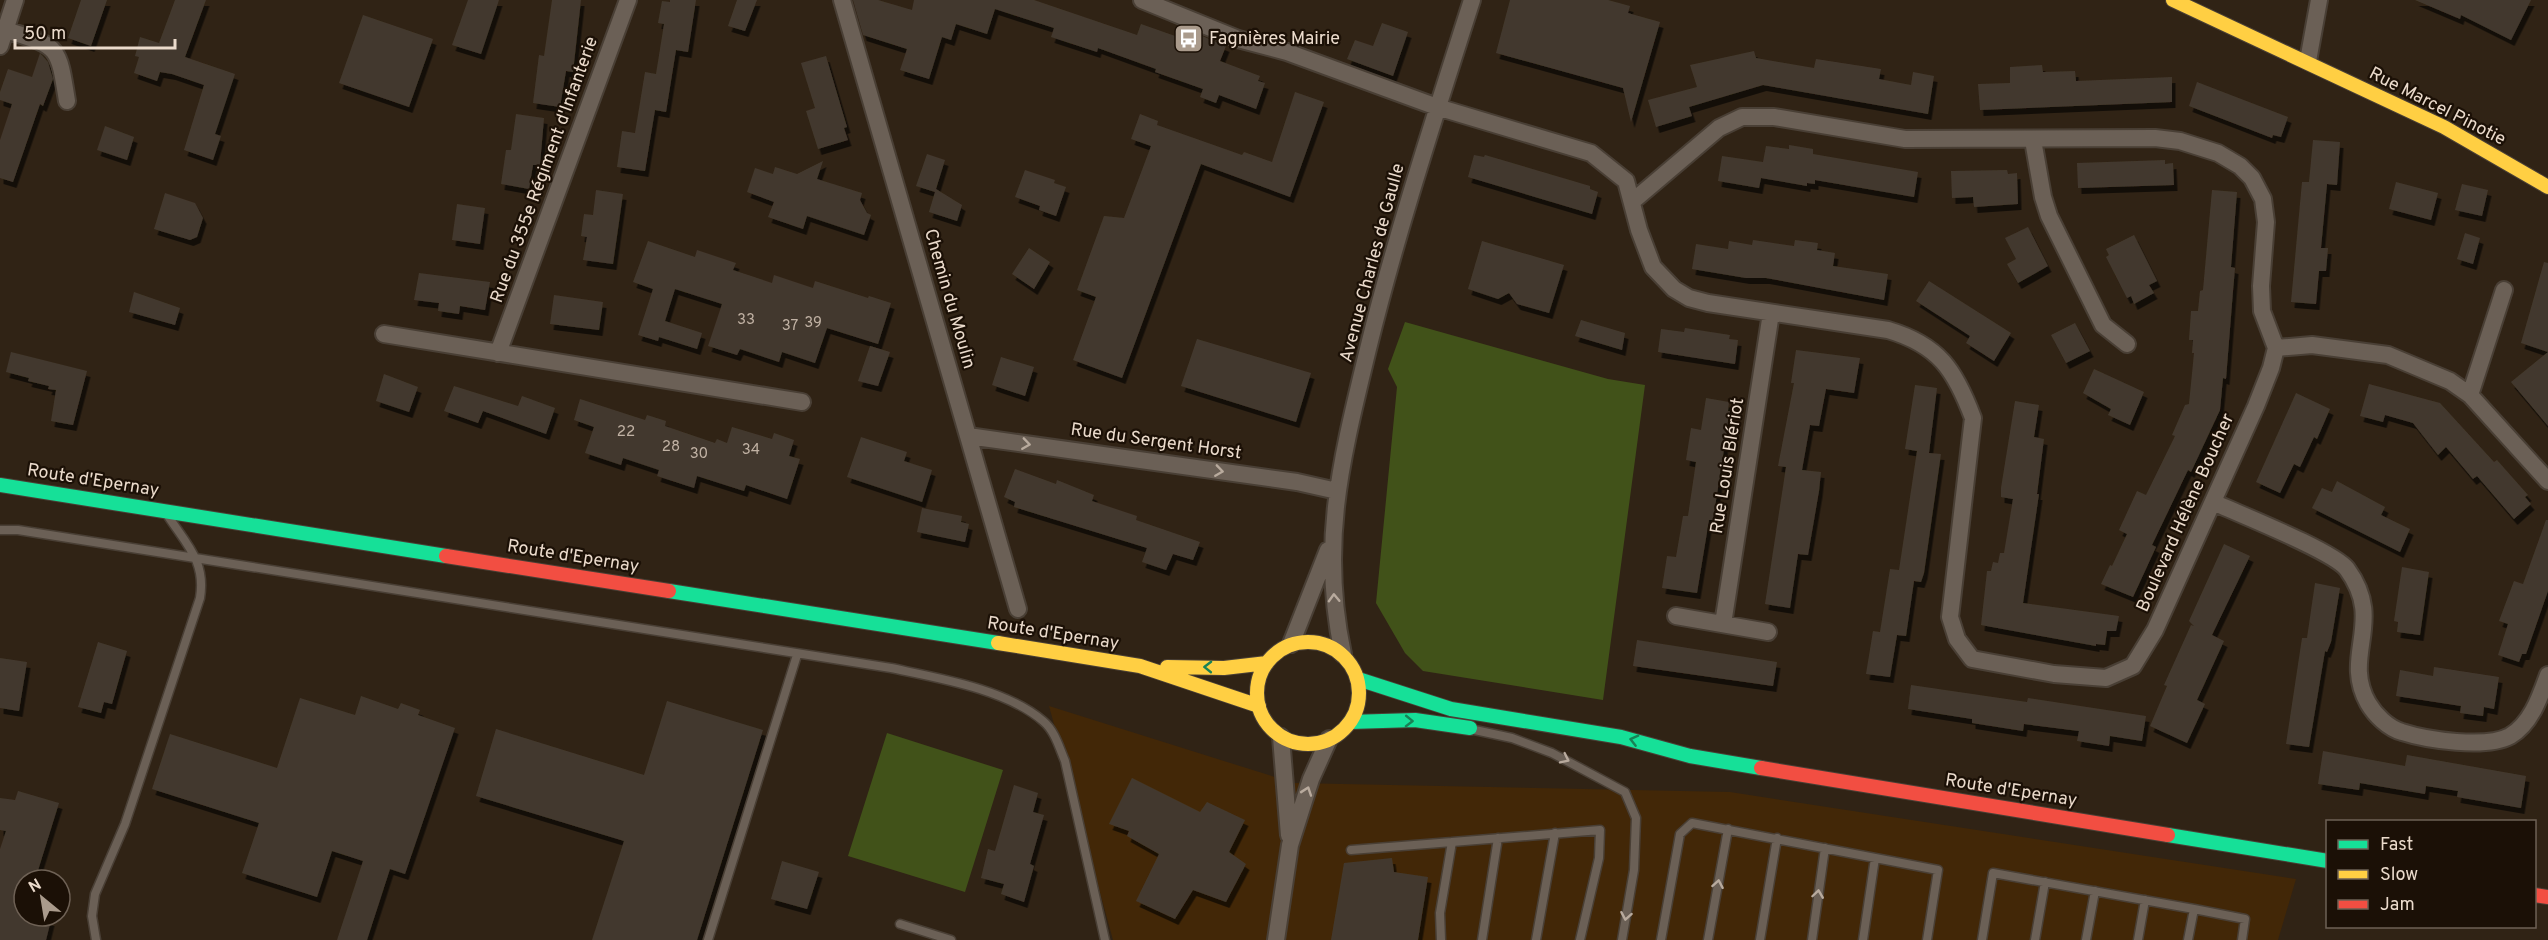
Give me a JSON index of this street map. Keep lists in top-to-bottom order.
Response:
{
  "streets": {
    "main road": ["Rue Marcel Pinotie", "Route d'Epernay"],
    "street": [
      "Rue du 355e Régiment d'Infanterie",
      "Avenue Charles de Gaulle",
      "Chemin du Moulin",
      "Rue du Sergent Horst",
      "Rue Louis Blériot",
      "Boulevard Hélène Boucher"
    ]
  },
  "crossings": [
    ["Avenue Charles de Gaulle", "Rue du Sergent Horst"],
    ["Avenue Charles de Gaulle", "Route d'Epernay"],
    ["Avenue Charles de Gaulle", "Boulevard Hélène Boucher"],
    ["Chemin du Moulin", "Rue du Sergent Horst"],
    ["Rue Louis Blériot", "Boulevard Hélène Boucher"]
  ],
  "one_way": ["Rue du Sergent Horst"],
  "places": {
    "bus stop": ["Fagnières Mairie"]
  },
  "house_numbers": [
    "33",
    "39",
    "37",
    "22",
    "28",
    "34",
    "30"
  ],
  "legend": ["Fast", "Slow", "Jam"],
  "scale_bar": "50 m",
  "north": "top left"
}
